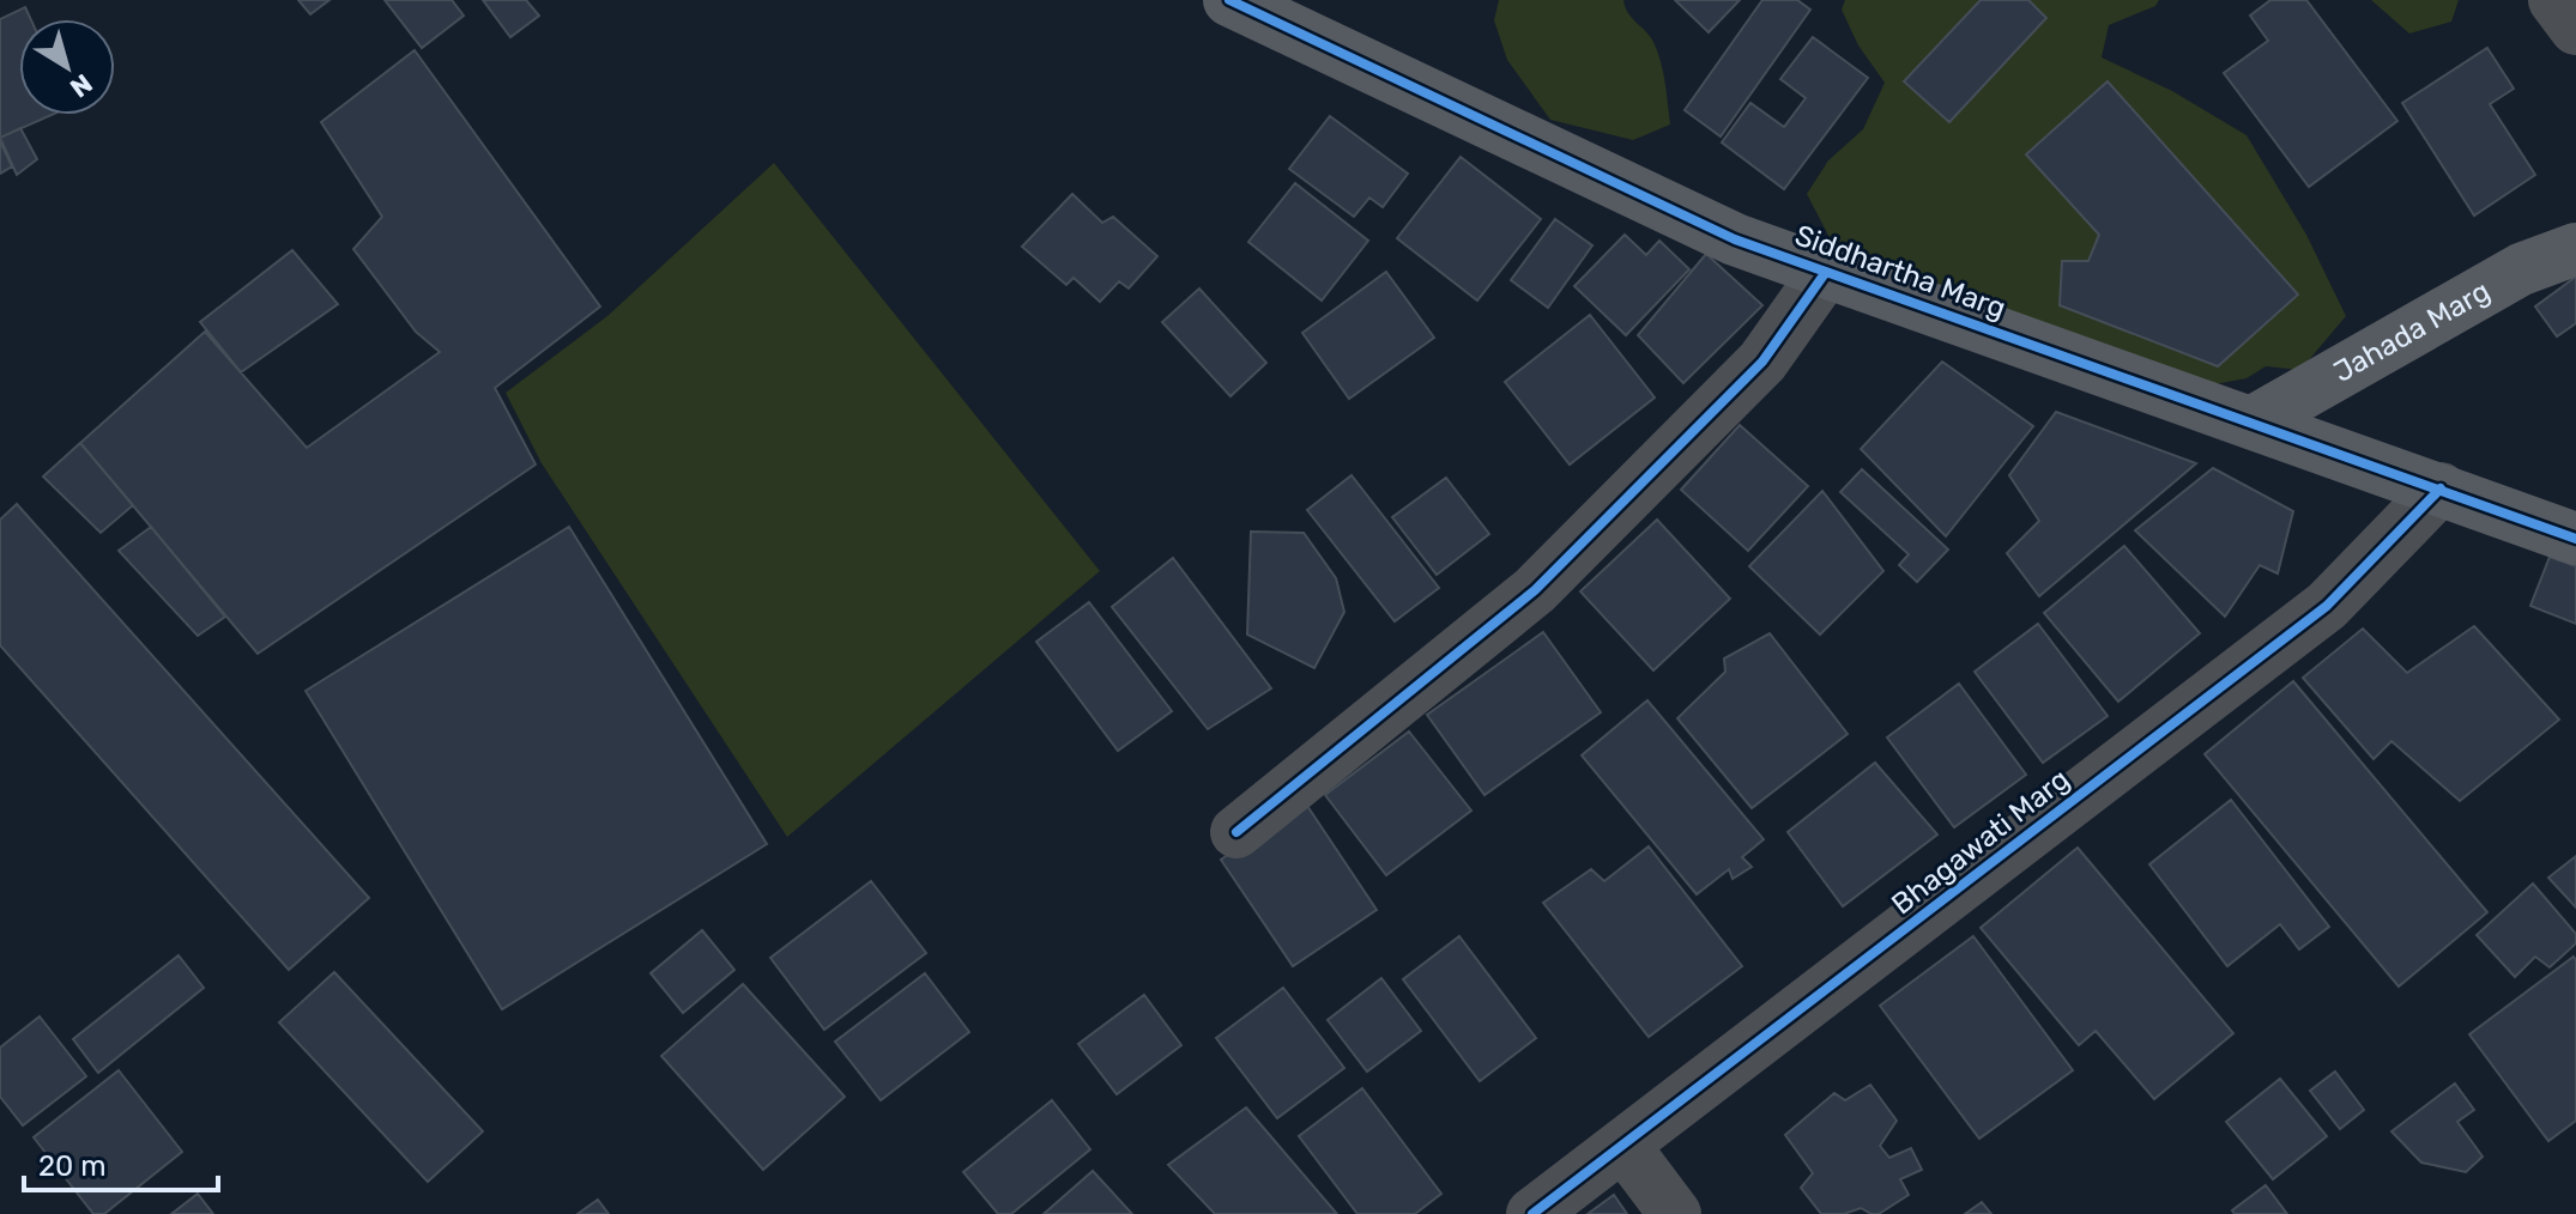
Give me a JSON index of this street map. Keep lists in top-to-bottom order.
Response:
{
  "streets": {
    "street": ["Siddhartha Marg", "Jahada Marg", "Bhagawati Marg"]
  },
  "crossings": [
    ["Siddhartha Marg", "Jahada Marg"],
    ["Siddhartha Marg", "Bhagawati Marg"]
  ],
  "scale_bar": "20 m",
  "north": "bottom right"
}
